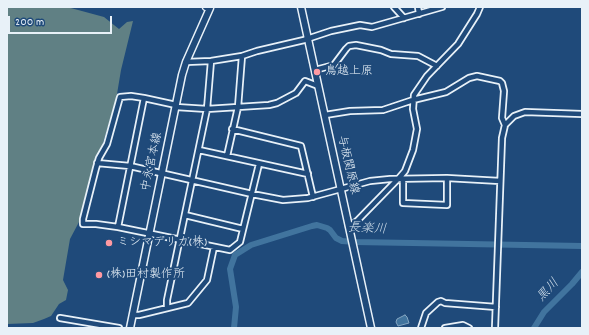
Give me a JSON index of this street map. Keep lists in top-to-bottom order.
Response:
{
  "streets": {
    "main road": ["中永宮本線", "与板関原線"]
  },
  "water": ["長楽川", "黒川"],
  "places": ["鳥越上原", "ミシマデリカ(株)", "(株)田村製作所"],
  "scale_bar": "200 m"
}
